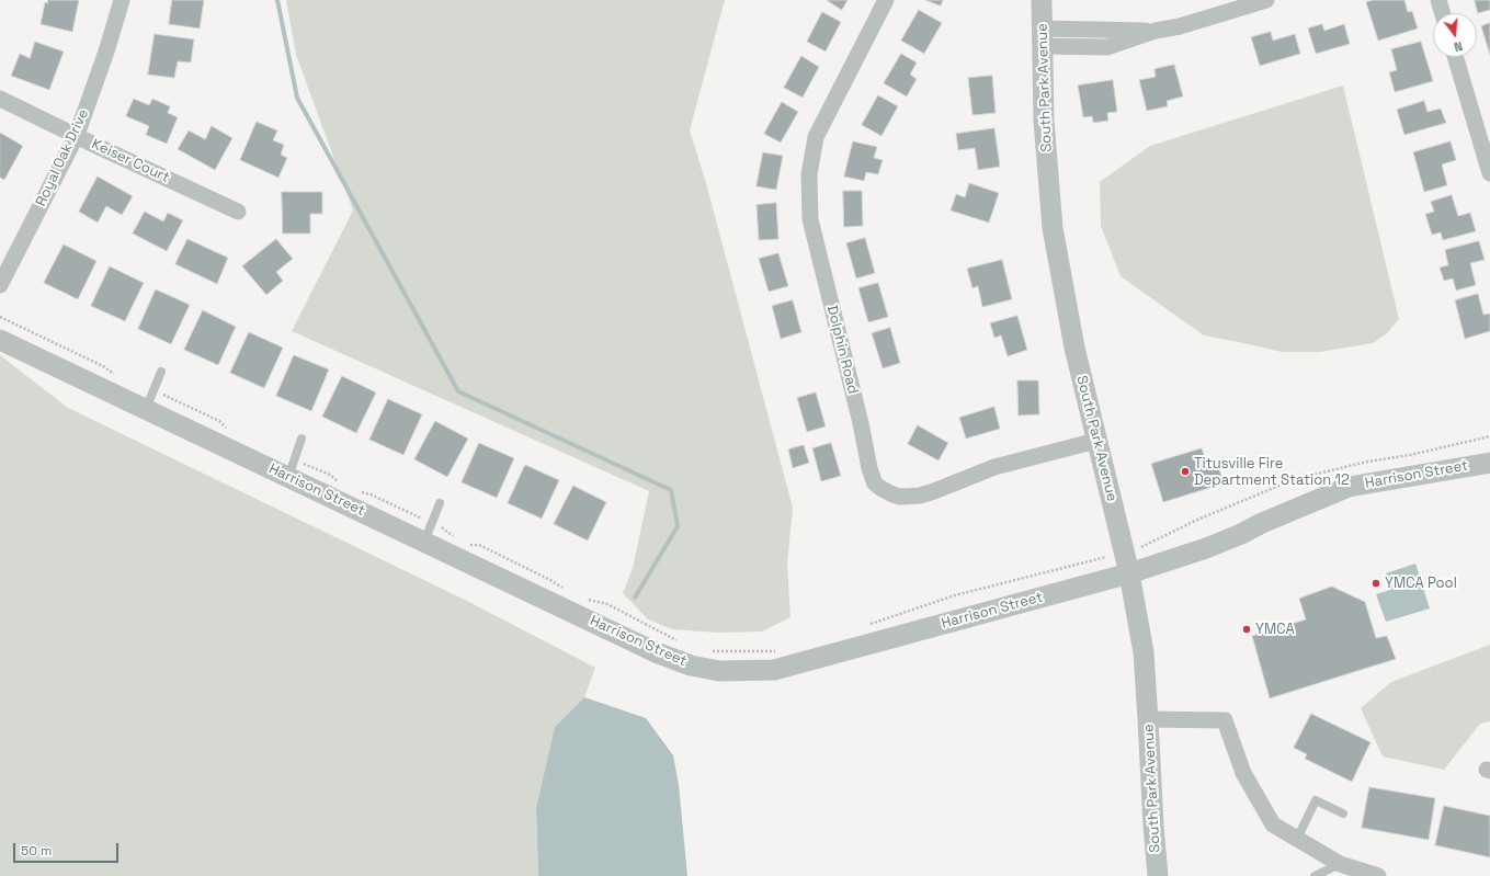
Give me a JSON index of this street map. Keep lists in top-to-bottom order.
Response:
{
  "streets": {
    "street": [
      "South Park Avenue",
      "Royal Oak Drive",
      "Keiser Court",
      "Dolphin Road",
      "Harrison Street"
    ]
  },
  "crossings": [
    ["South Park Avenue", "Dolphin Road"],
    ["South Park Avenue", "Harrison Street"],
    ["Royal Oak Drive", "Keiser Court"]
  ],
  "places": ["Titusville Fire Department Station 12", "YMCA Pool", "YMCA"],
  "scale_bar": "50 m",
  "north": "bottom"
}
